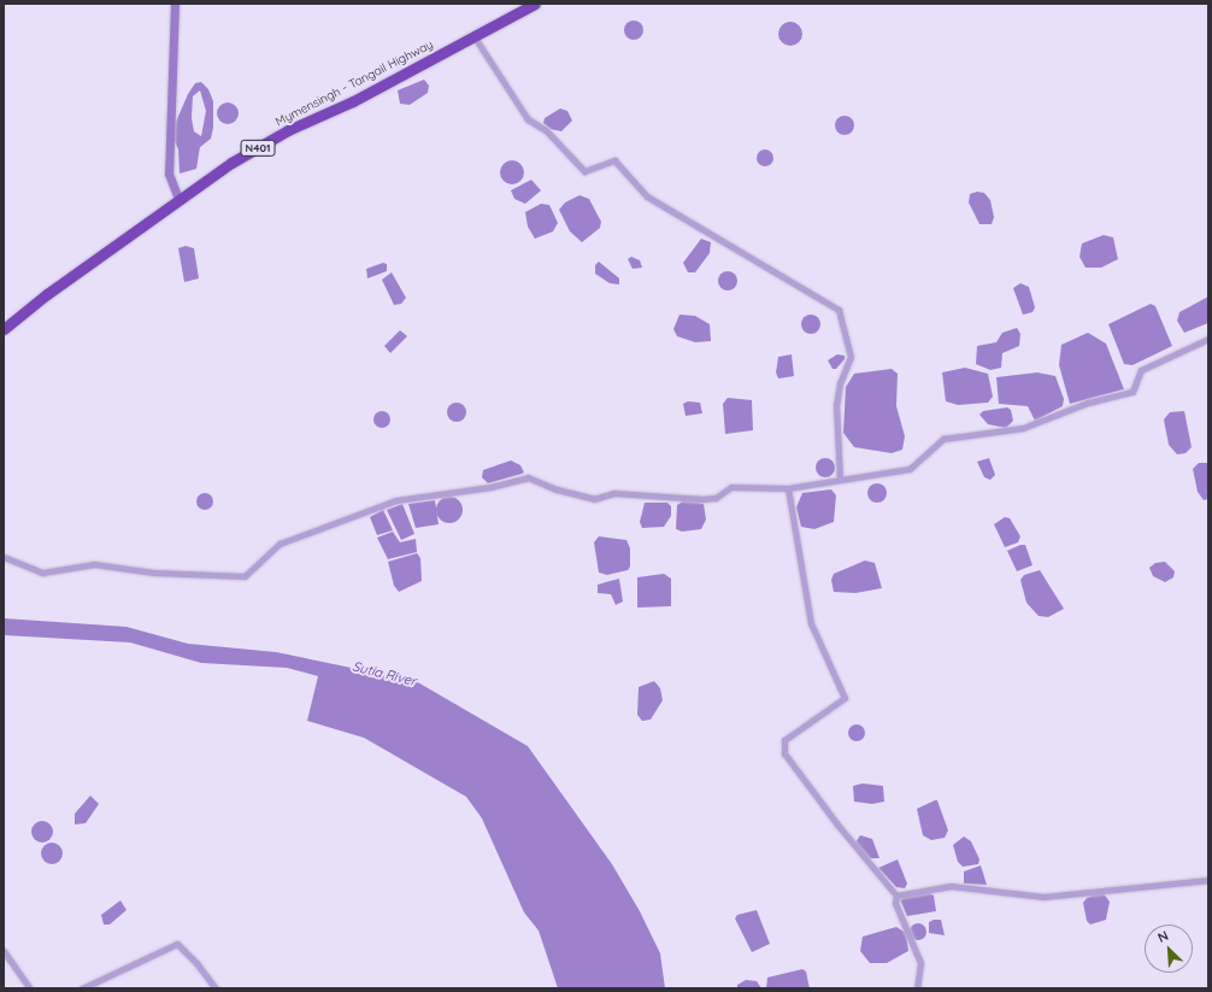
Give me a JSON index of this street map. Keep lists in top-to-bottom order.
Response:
{
  "streets": {
    "highway": ["Mymensingh - Tangail Highway", "N401"]
  },
  "water": ["Sutia River"],
  "north": "top left"
}
